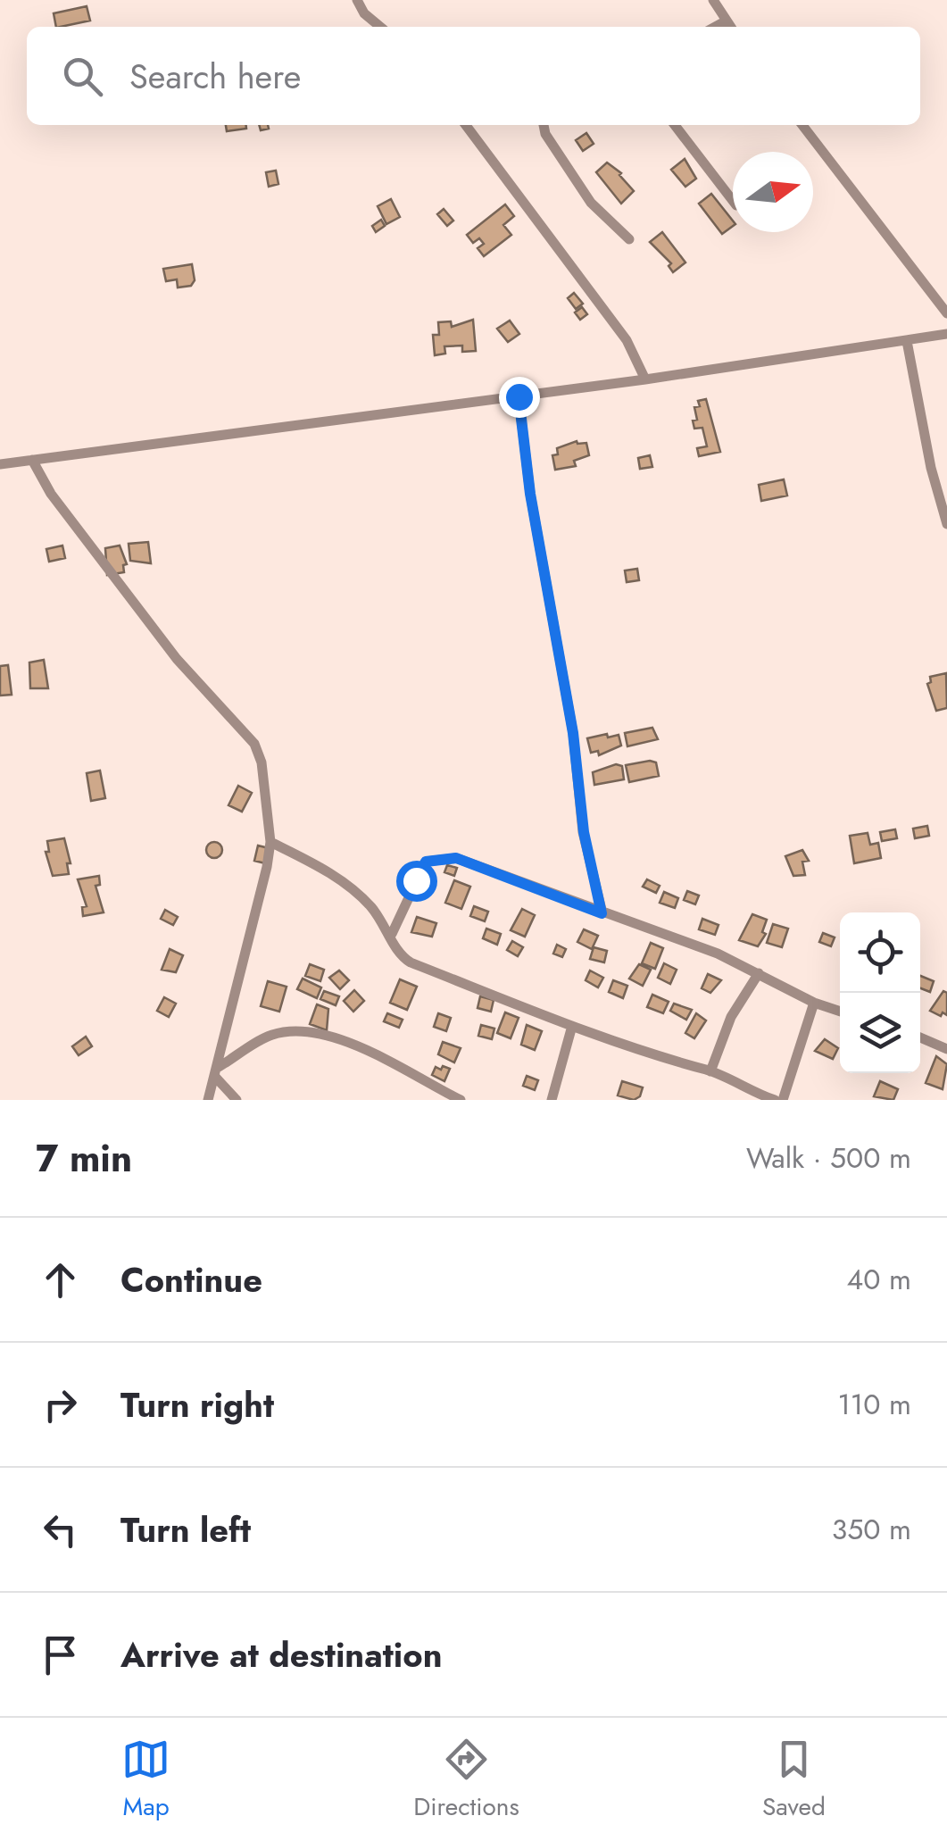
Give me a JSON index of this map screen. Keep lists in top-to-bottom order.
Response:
{
  "north": "right",
  "page": {
    "search": "Search here",
    "heading": ["7 min", "Walk · 500 m"],
    "list": [
      ["Continue", "40 m"],
      ["Turn right", "110 m"],
      ["Turn left", "350 m"],
      "Arrive at destination"
    ],
    "nav": ["Map", "Directions", "Saved"]
  }
}
